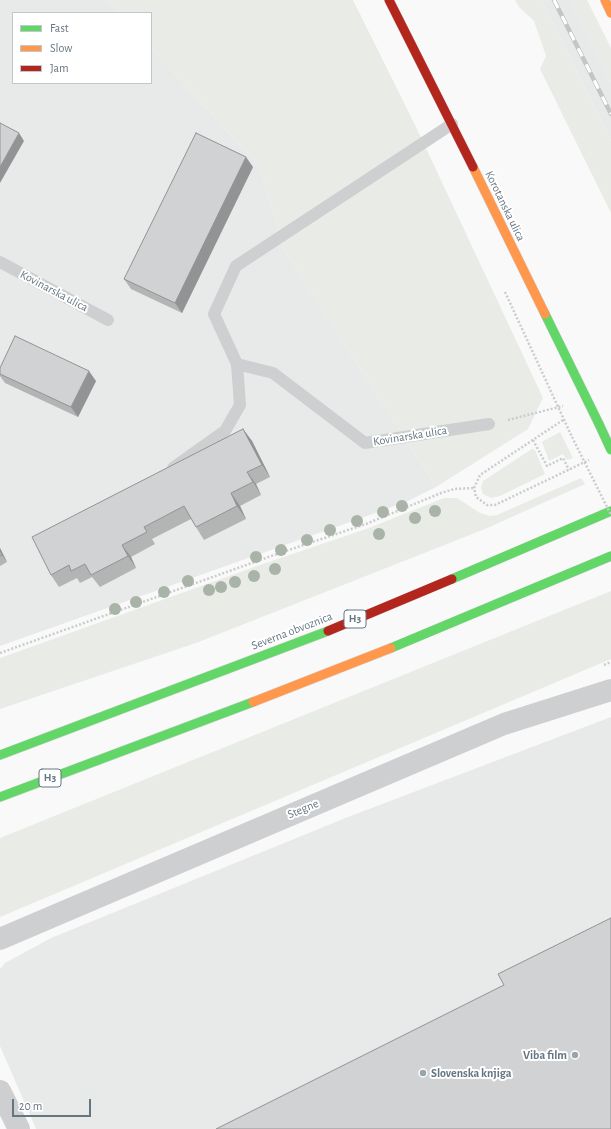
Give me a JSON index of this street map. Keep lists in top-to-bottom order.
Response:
{
  "streets": {
    "main road": ["Korotanska ulica", "H3", "Severna obvoznica"],
    "street": ["Stegne"],
    "lane": ["Kovinarska ulica"]
  },
  "places": ["Viba film", "Slovenska knjiga"],
  "legend": ["Fast", "Slow", "Jam"],
  "scale_bar": "20 m"
}
